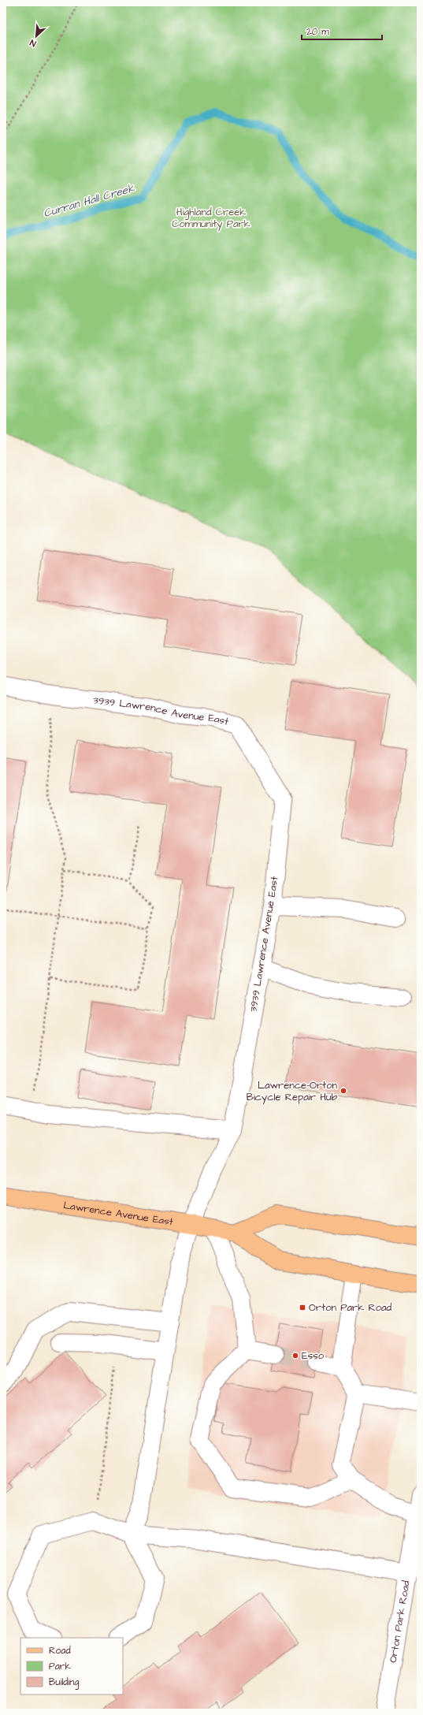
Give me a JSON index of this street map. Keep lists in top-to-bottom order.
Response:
{
  "streets": {
    "main road": ["Lawrence Avenue East"],
    "street": ["3939 Lawrence Avenue East", "Orton Park Road"]
  },
  "crossings": [
    ["3939 Lawrence Avenue East", "Lawrence Avenue East"]
  ],
  "water": ["Curran Hall Creek"],
  "parks": ["Highland Creek Community Park"],
  "places": {
    "other": ["Lawrence-Orton Bicycle Repair Hub", "Esso"],
    "transit": ["Orton Park Road"]
  },
  "legend": ["Road", "Park", "Building"],
  "scale_bar": "20 m",
  "north": "bottom left"
}
